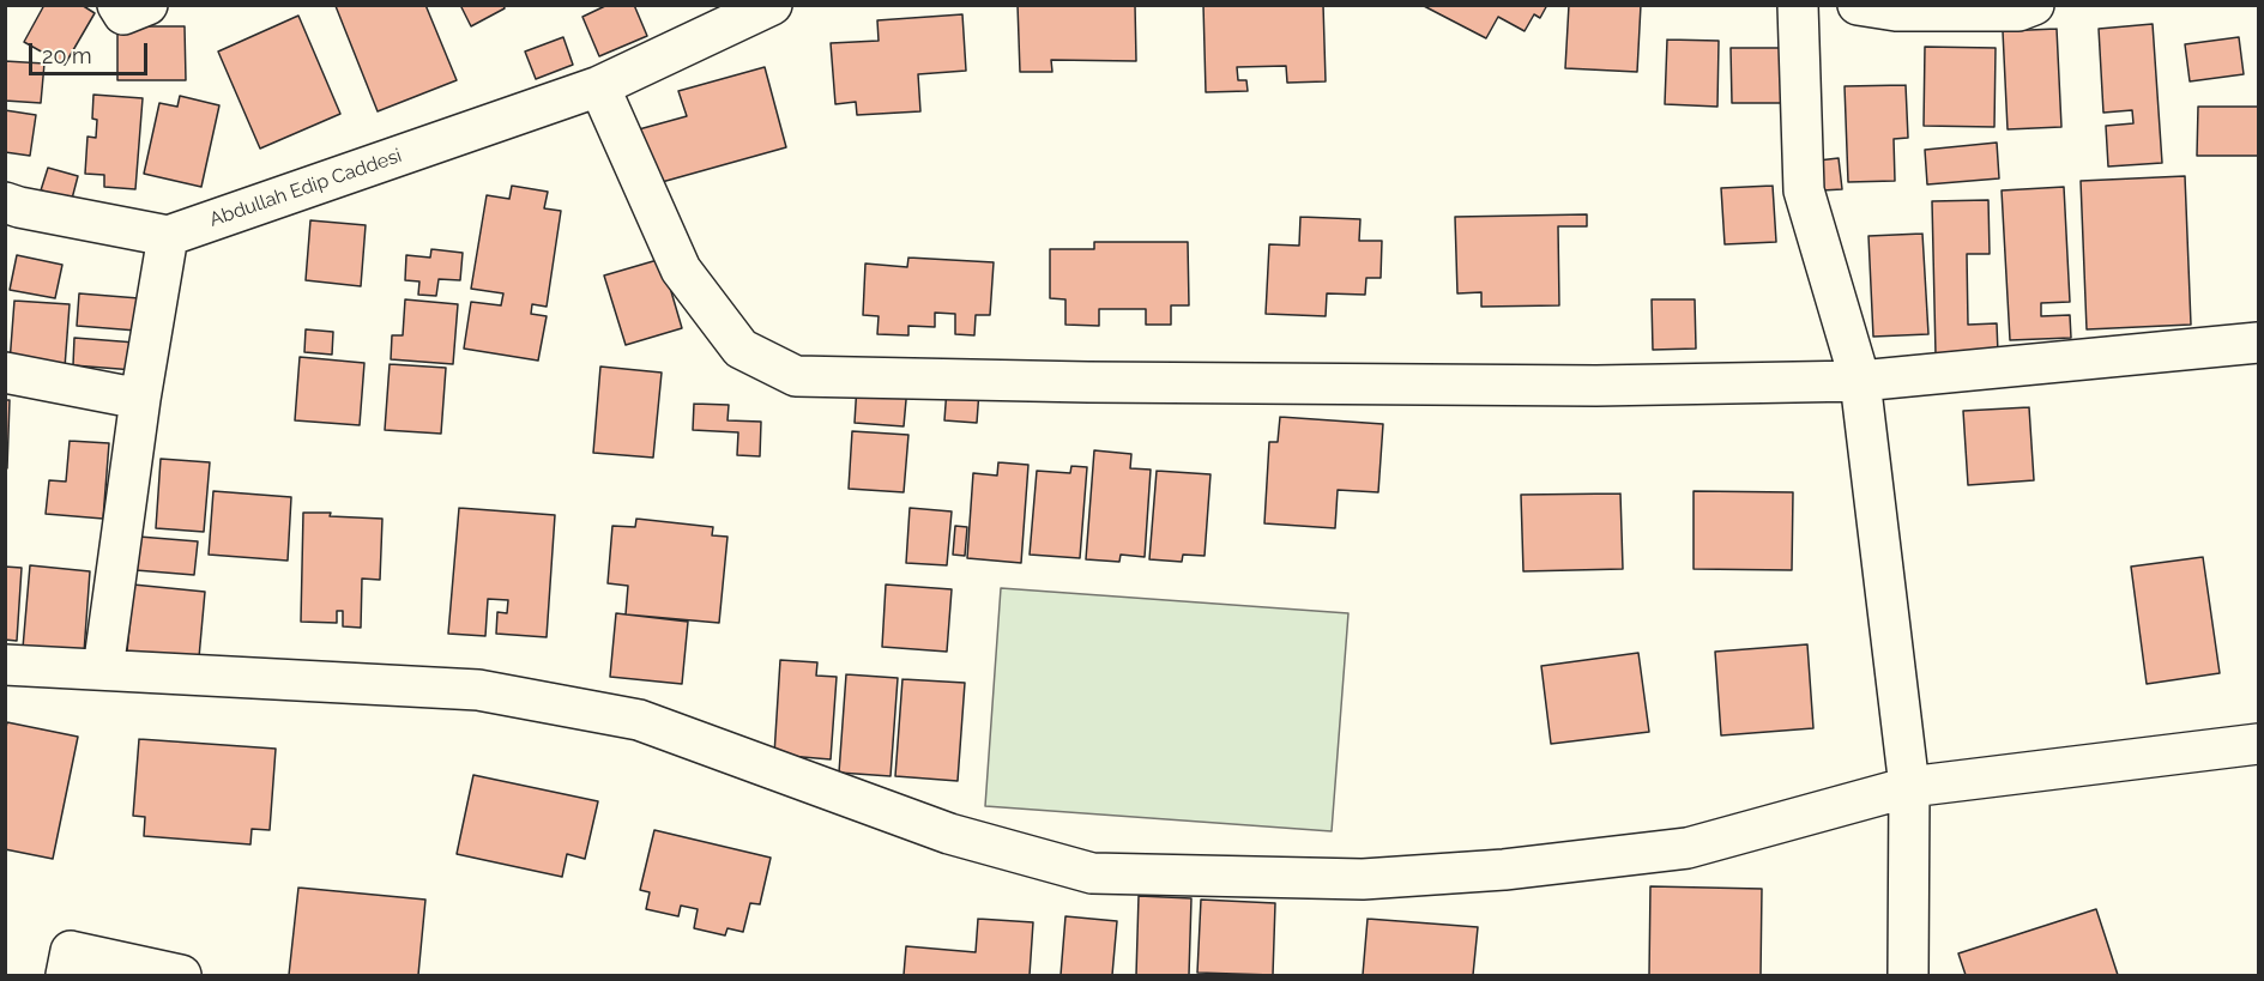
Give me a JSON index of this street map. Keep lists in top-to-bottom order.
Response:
{
  "streets": {
    "street": ["Abdullah Edip Caddesi"]
  },
  "scale_bar": "20 m"
}
